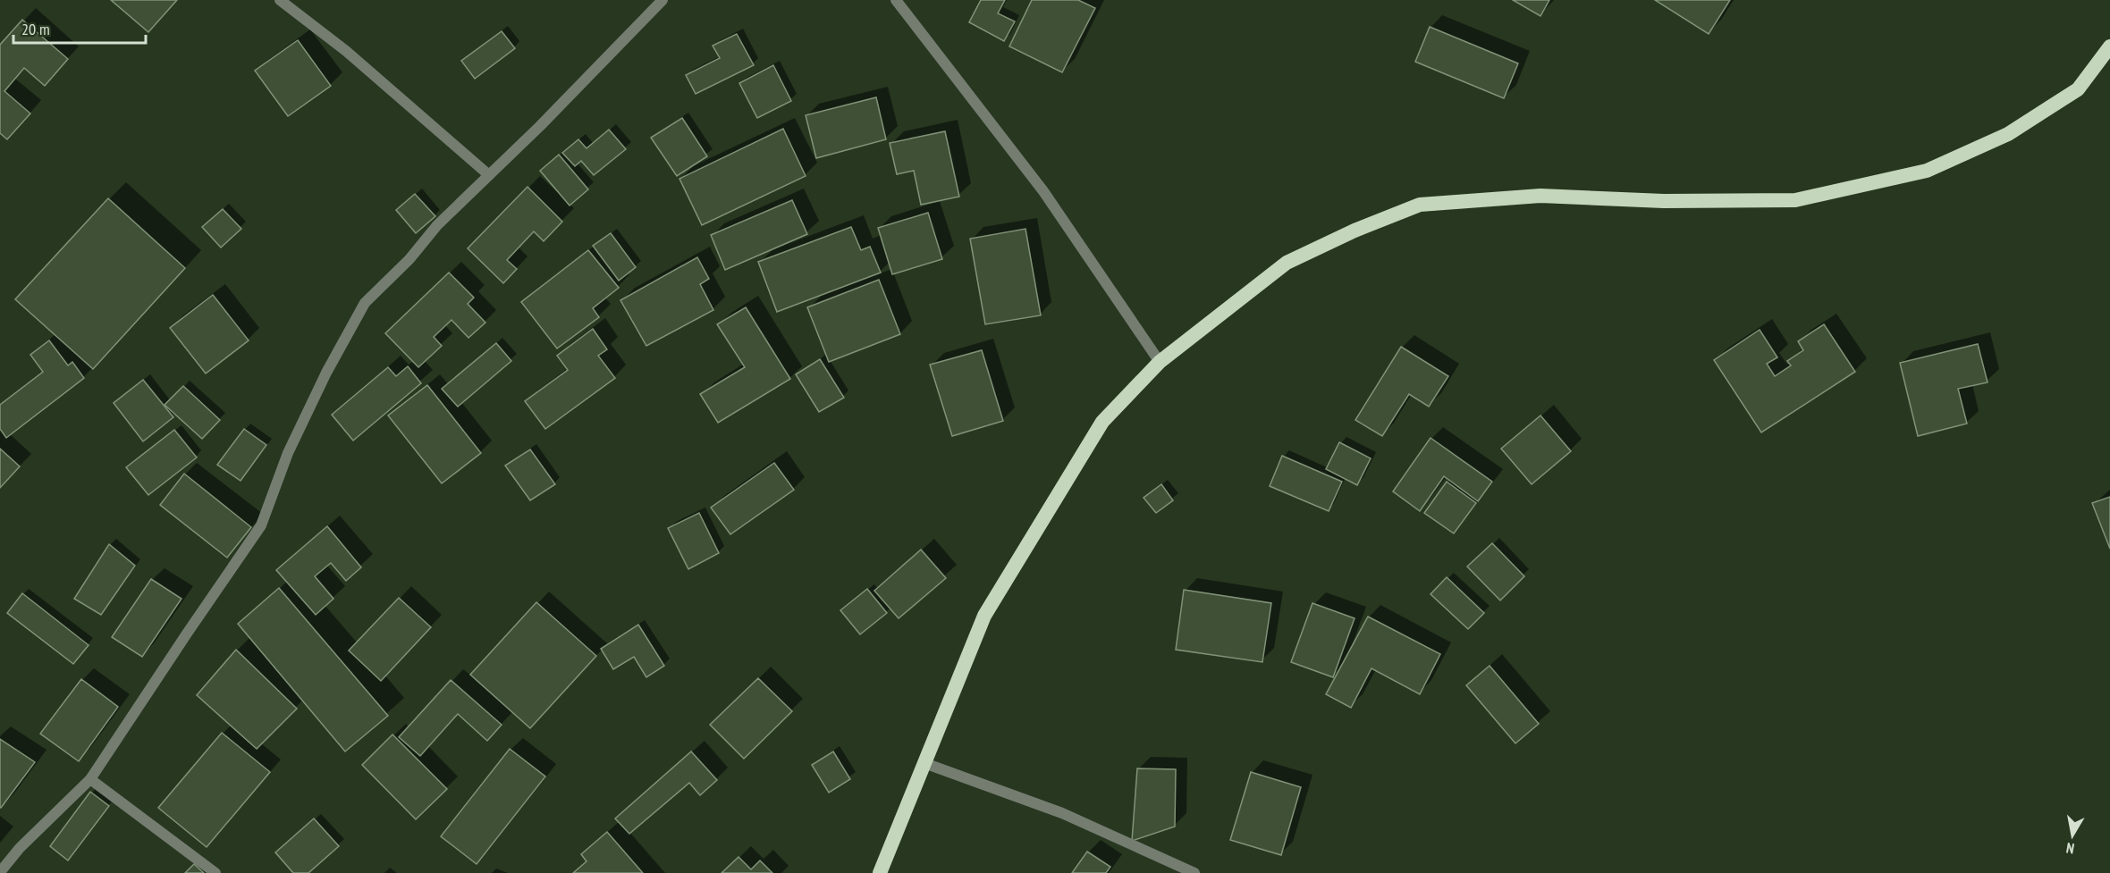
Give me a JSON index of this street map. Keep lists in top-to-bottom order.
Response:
{
  "scale_bar": "20 m",
  "north": "bottom"
}
